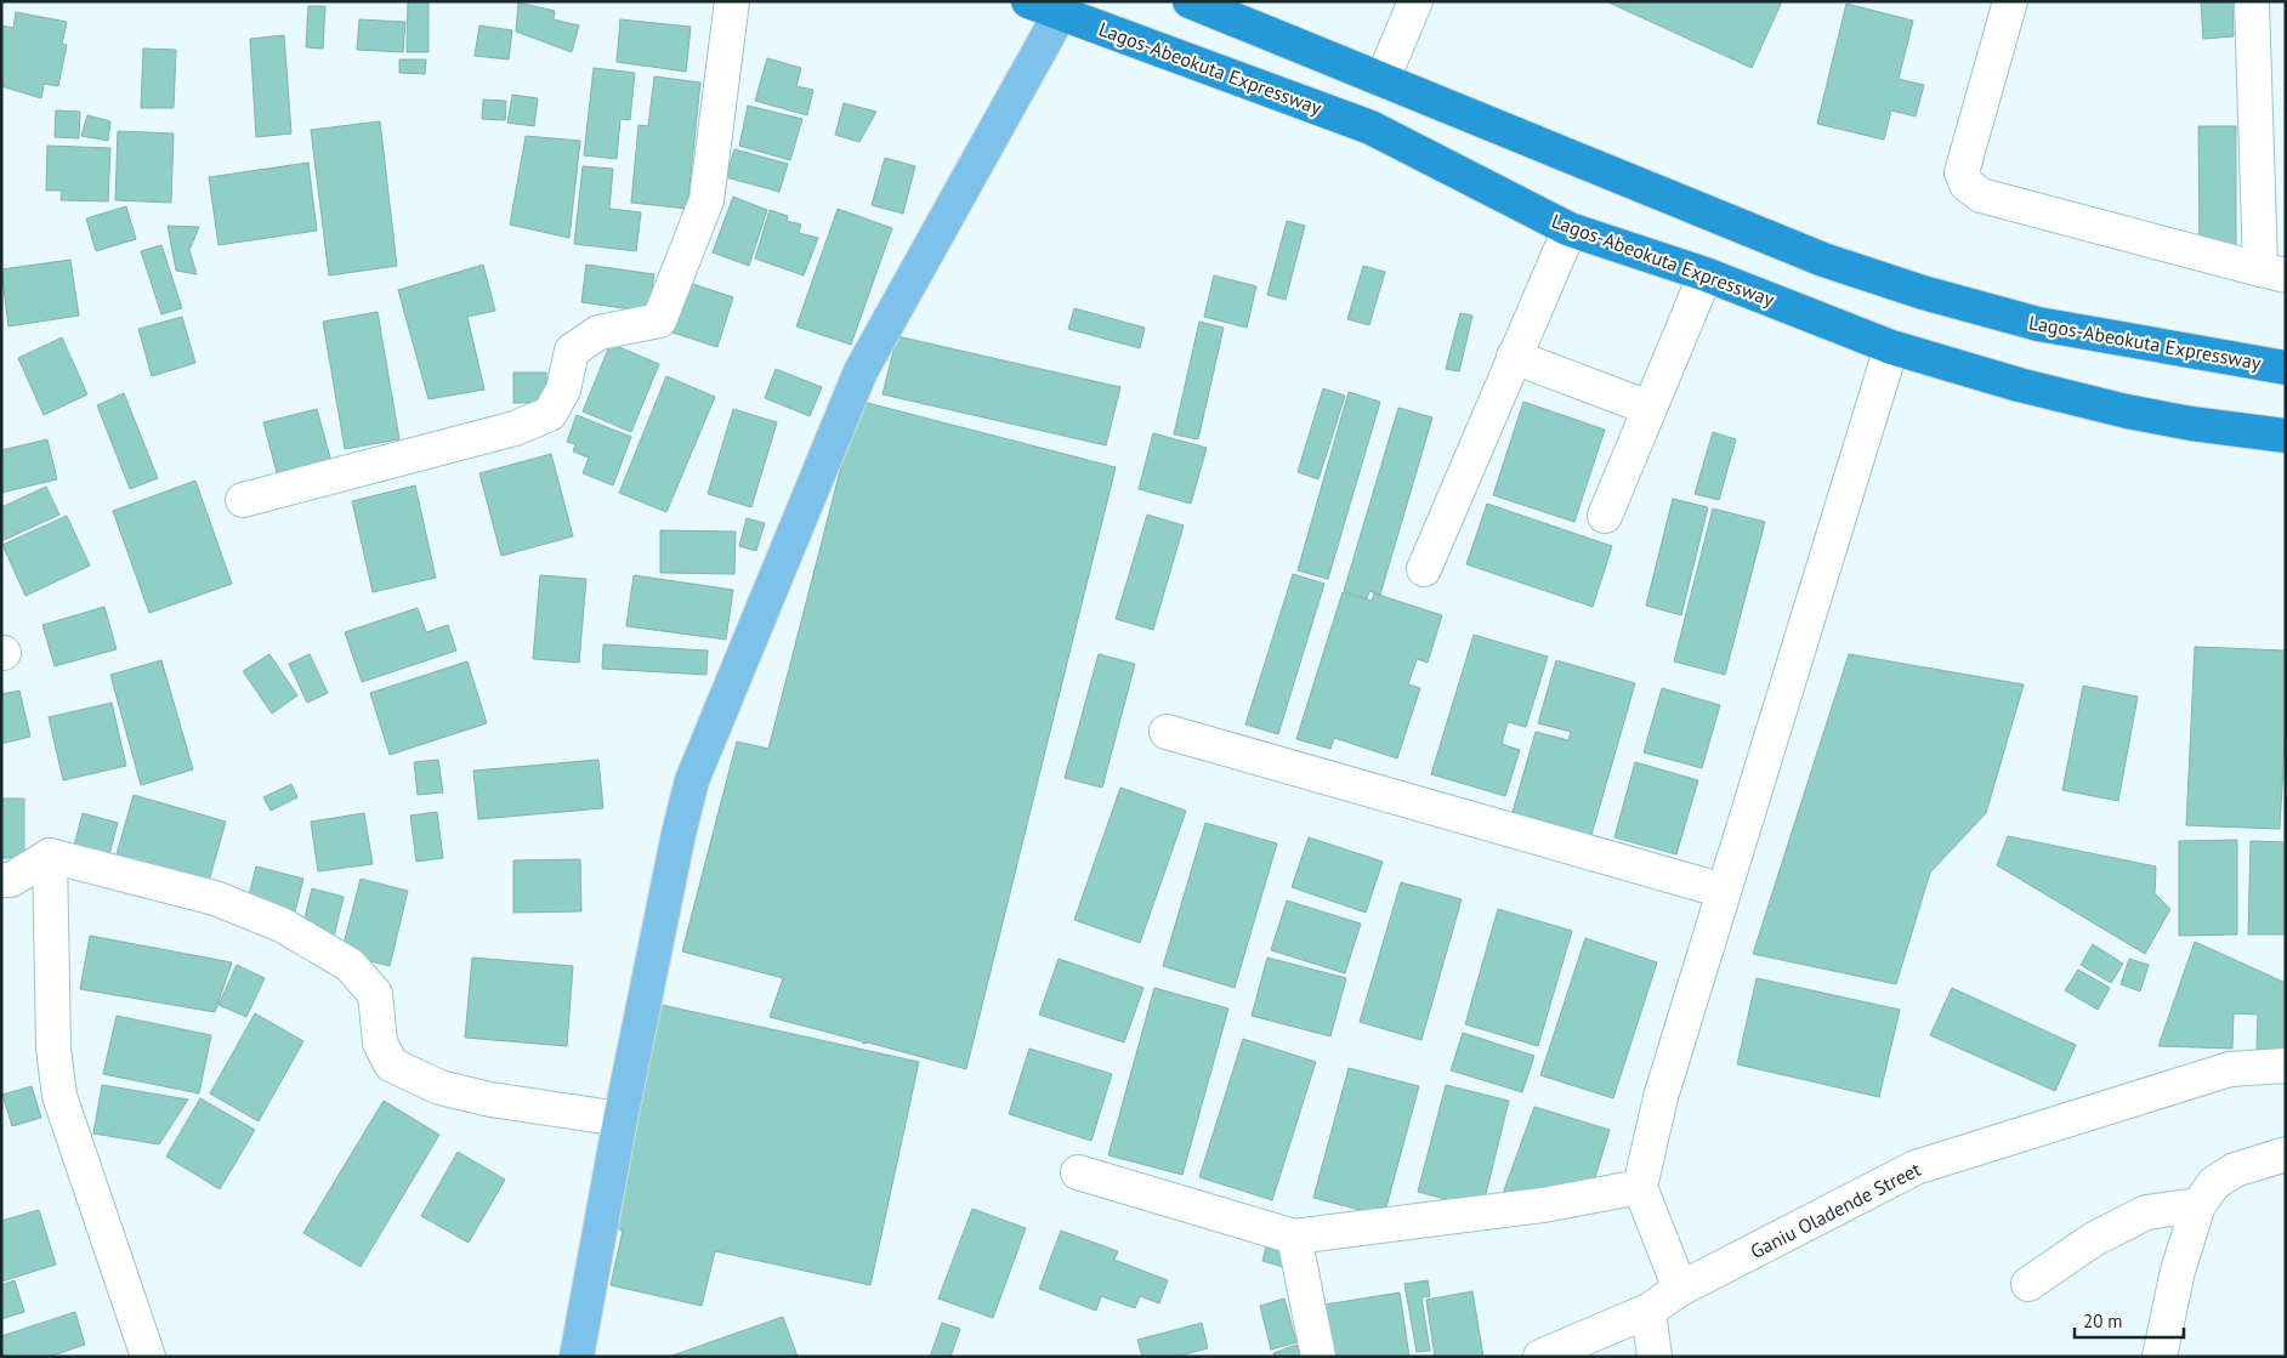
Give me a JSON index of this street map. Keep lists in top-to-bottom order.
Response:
{
  "streets": {
    "highway": ["Lagos-Abeokuta Expressway"],
    "street": ["Ganiu Oladende Street"]
  },
  "scale_bar": "20 m"
}
